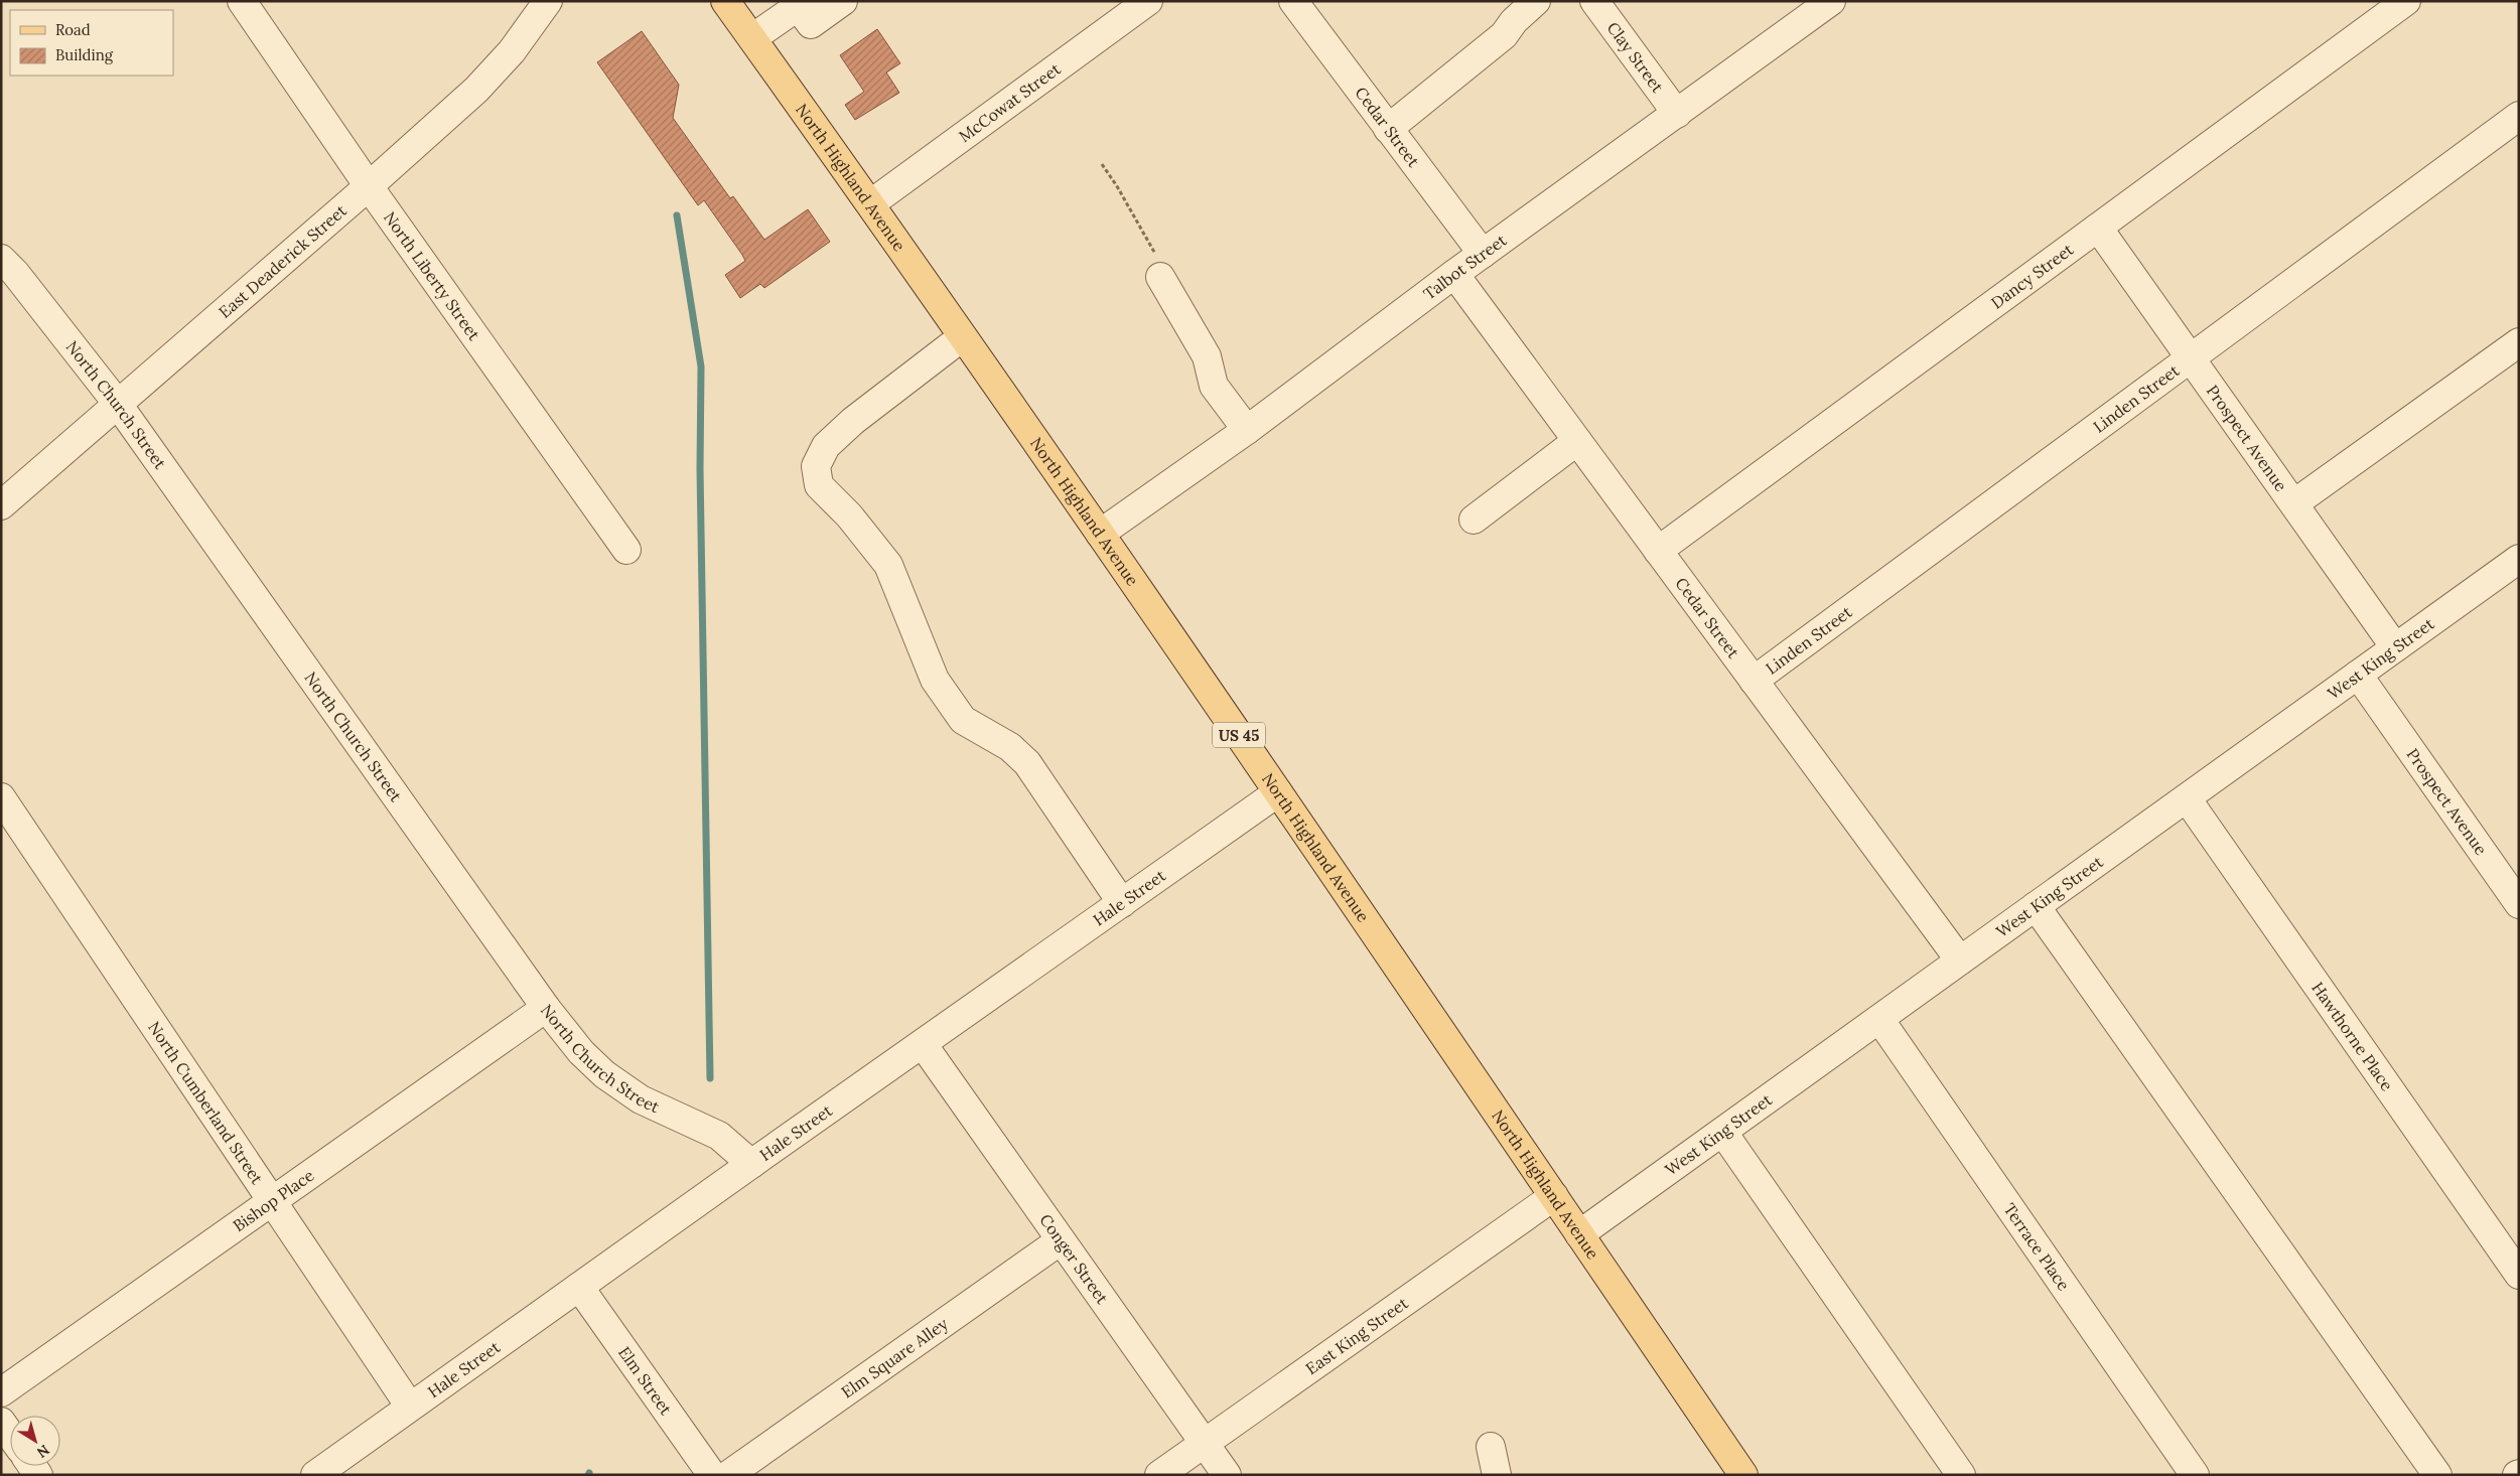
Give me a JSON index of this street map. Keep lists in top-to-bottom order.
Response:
{
  "streets": {
    "main road": ["North Highland Avenue", "US 45"],
    "street": [
      "Clay Street",
      "McCowat Street",
      "Cedar Street",
      "East Deaderick Street",
      "Talbot Street",
      "Dancy Street",
      "North Liberty Street",
      "Linden Street",
      "North Church Street",
      "Prospect Avenue",
      "West King Street",
      "Hale Street",
      "Hawthorne Place",
      "North Cumberland Street",
      "Bishop Place",
      "Terrace Place",
      "Conger Street",
      "East King Street",
      "Elm Square Alley",
      "Elm Street"
    ]
  },
  "crossings": [
    ["Clay Street", "Talbot Street"],
    ["McCowat Street", "North Highland Avenue"],
    ["Cedar Street", "Talbot Street"],
    ["Cedar Street", "Dancy Street"],
    ["Cedar Street", "Linden Street"],
    ["Cedar Street", "West King Street"],
    ["North Highland Avenue", "Talbot Street"],
    ["North Highland Avenue", "West King Street"],
    ["North Highland Avenue", "Hale Street"],
    ["North Highland Avenue", "East King Street"],
    ["East Deaderick Street", "North Liberty Street"],
    ["East Deaderick Street", "North Church Street"],
    ["Dancy Street", "Prospect Avenue"],
    ["Linden Street", "Prospect Avenue"],
    ["North Church Street", "Hale Street"],
    ["North Church Street", "Bishop Place"],
    ["Prospect Avenue", "West King Street"],
    ["West King Street", "Hawthorne Place"],
    ["West King Street", "Terrace Place"],
    ["Hale Street", "North Cumberland Street"],
    ["Hale Street", "Conger Street"],
    ["Hale Street", "Elm Street"],
    ["North Cumberland Street", "Bishop Place"],
    ["Conger Street", "East King Street"],
    ["Conger Street", "Elm Square Alley"]
  ],
  "legend": ["Road", "Building"],
  "north": "bottom right"
}
